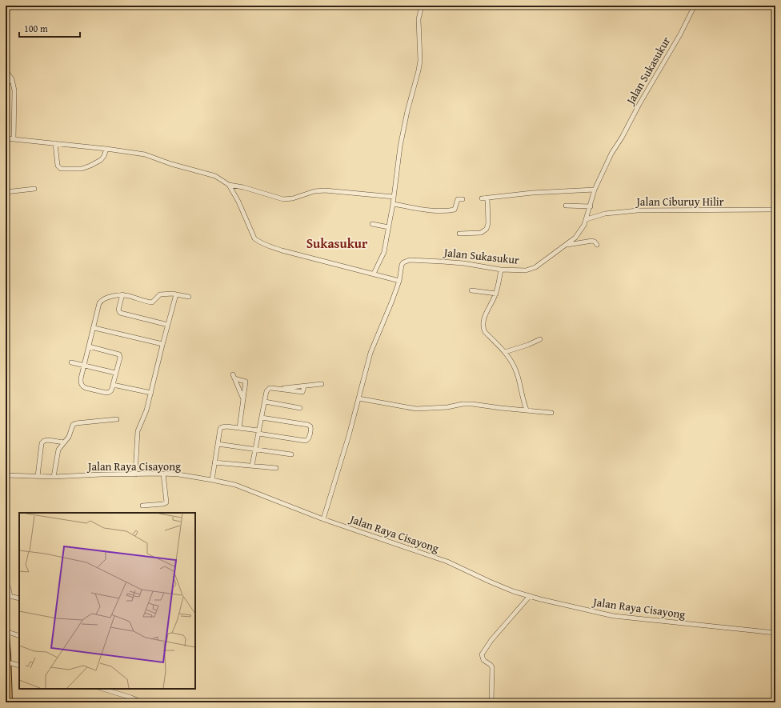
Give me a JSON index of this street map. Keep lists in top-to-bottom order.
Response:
{
  "streets": {
    "street": ["Jalan Sukasukur", "Jalan Ciburuy Hilir", "Jalan Raya Cisayong"]
  },
  "crossings": [
    ["Jalan Sukasukur", "Jalan Ciburuy Hilir"],
    ["Jalan Sukasukur", "Jalan Raya Cisayong"]
  ],
  "districts": ["Sukasukur"],
  "scale_bar": "100 m"
}
